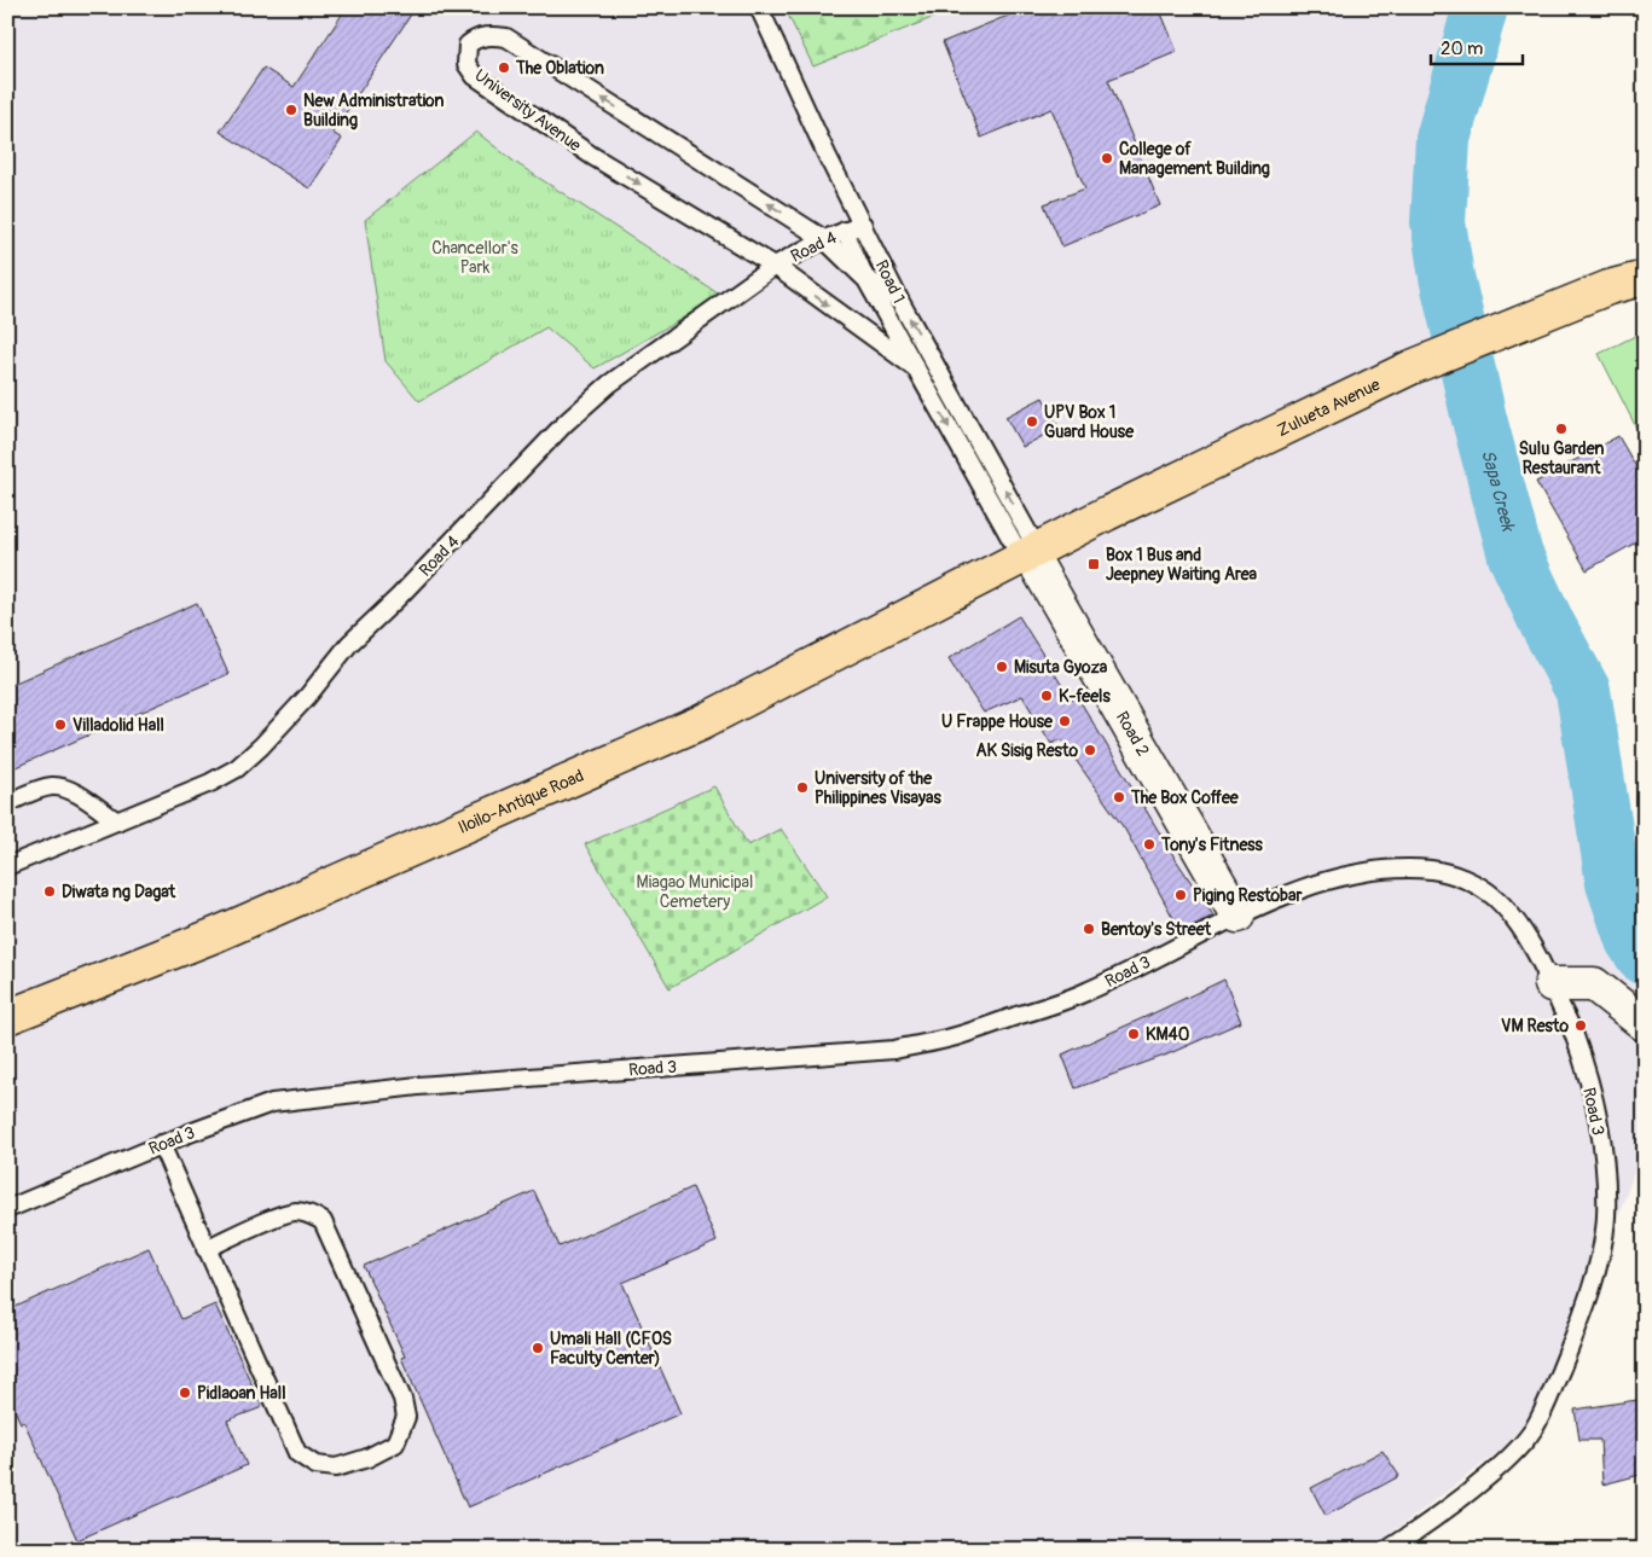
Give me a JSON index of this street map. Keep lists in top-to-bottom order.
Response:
{
  "streets": {
    "main road": ["Zulueta Avenue", "Iloilo-Antique Road"],
    "street": ["Road 2"],
    "lane": [
      "University Avenue",
      "Road 4",
      "Road 1",
      "Road 3"
    ]
  },
  "crossings": [
    ["University Avenue", "Road 4"],
    ["University Avenue", "Road 1"],
    ["Road 4", "Road 1"],
    ["Road 1", "Zulueta Avenue"],
    ["Road 1", "Road 2"],
    ["Road 1", "Iloilo-Antique Road"],
    ["Zulueta Avenue", "Road 2"],
    ["Zulueta Avenue", "Iloilo-Antique Road"],
    ["Road 2", "Iloilo-Antique Road"],
    ["Road 2", "Road 3"]
  ],
  "water": ["Sapa Creek"],
  "parks": ["Chancellor's Park", "Miagao Municipal Cemetery"],
  "places": {
    "other": [
      "The Oblation",
      "New Administration Building",
      "College of Management Building",
      "UPV Box 1 Guard House",
      "Sulu Garden Restaurant",
      "Misuta Gyoza",
      "K-feels",
      "U Frappe House",
      "Villadolid Hall",
      "AK Sisig Resto",
      "University of the Philippines Visayas",
      "The Box Coffee",
      "Tony's Fitness",
      "Diwata ng Dagat",
      "Piging Restobar",
      "Bentoy's Street",
      "VM Resto",
      "KM40",
      "Umali Hall (CFOS Faculty Center)",
      "Pidlaoan Hall"
    ],
    "transit": ["Box 1 Bus and Jeepney Waiting Area"]
  },
  "scale_bar": "20 m"
}
